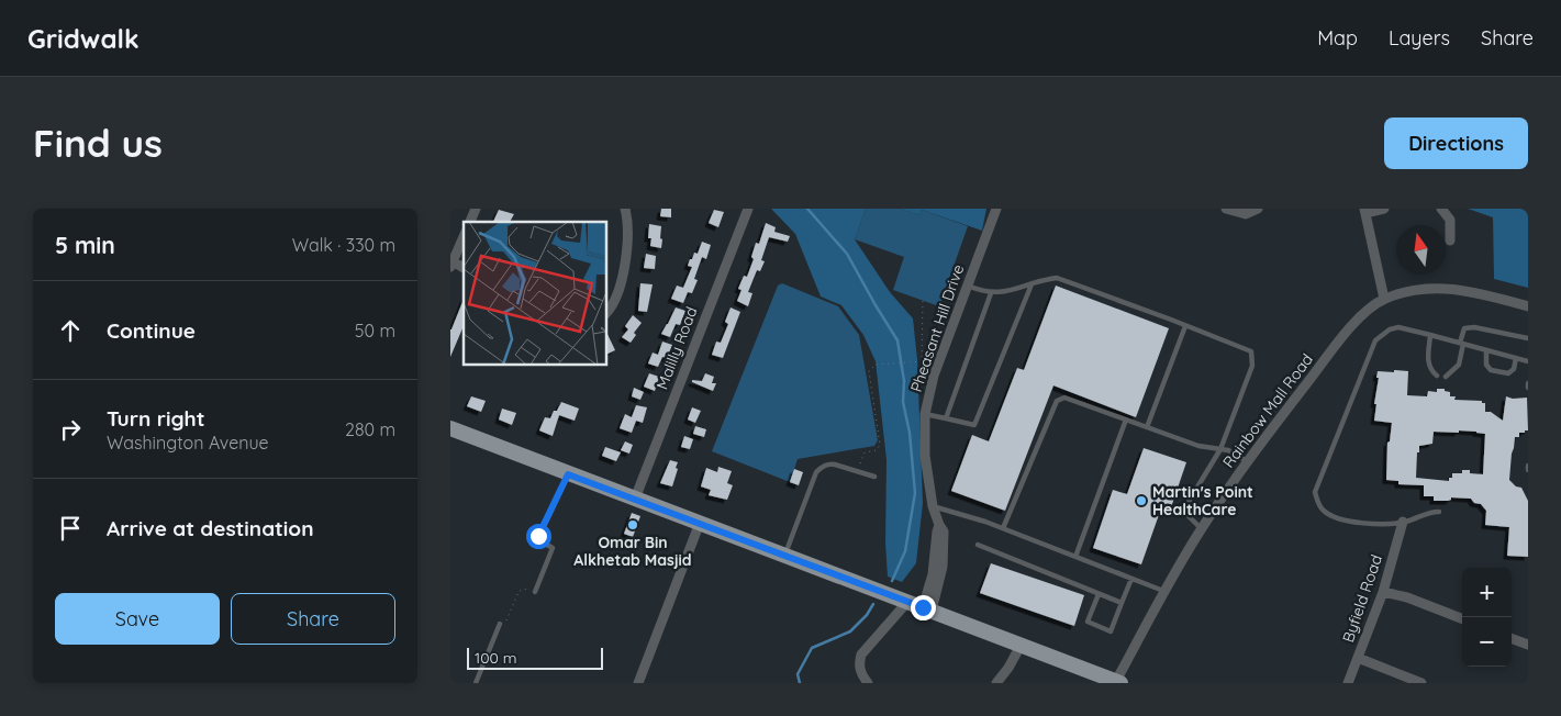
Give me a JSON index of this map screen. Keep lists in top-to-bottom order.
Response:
{
  "streets": {
    "street": [
      "Pheasant Hill Drive",
      "Malilly Road",
      "Rainbow Mall Road",
      "Byfield Road"
    ]
  },
  "places": ["Martin's Point HealthCare", "Omar Bin Alkhetab Masjid"],
  "scale_bar": "100 m",
  "north": "top",
  "page": {
    "header": "Gridwalk",
    "nav": ["Map", "Layers", "Share"],
    "buttons": [
      "Directions",
      ["Save", "Share"]
    ],
    "title": "Find us",
    "heading": ["5 min", "Walk · 330 m"],
    "list": [
      ["Continue", "50 m"],
      ["Turn right", "Washington Avenue", "280 m"],
      "Arrive at destination"
    ],
    "map_buttons": ["+", "−"],
    "scale": "100 m"
  }
}
